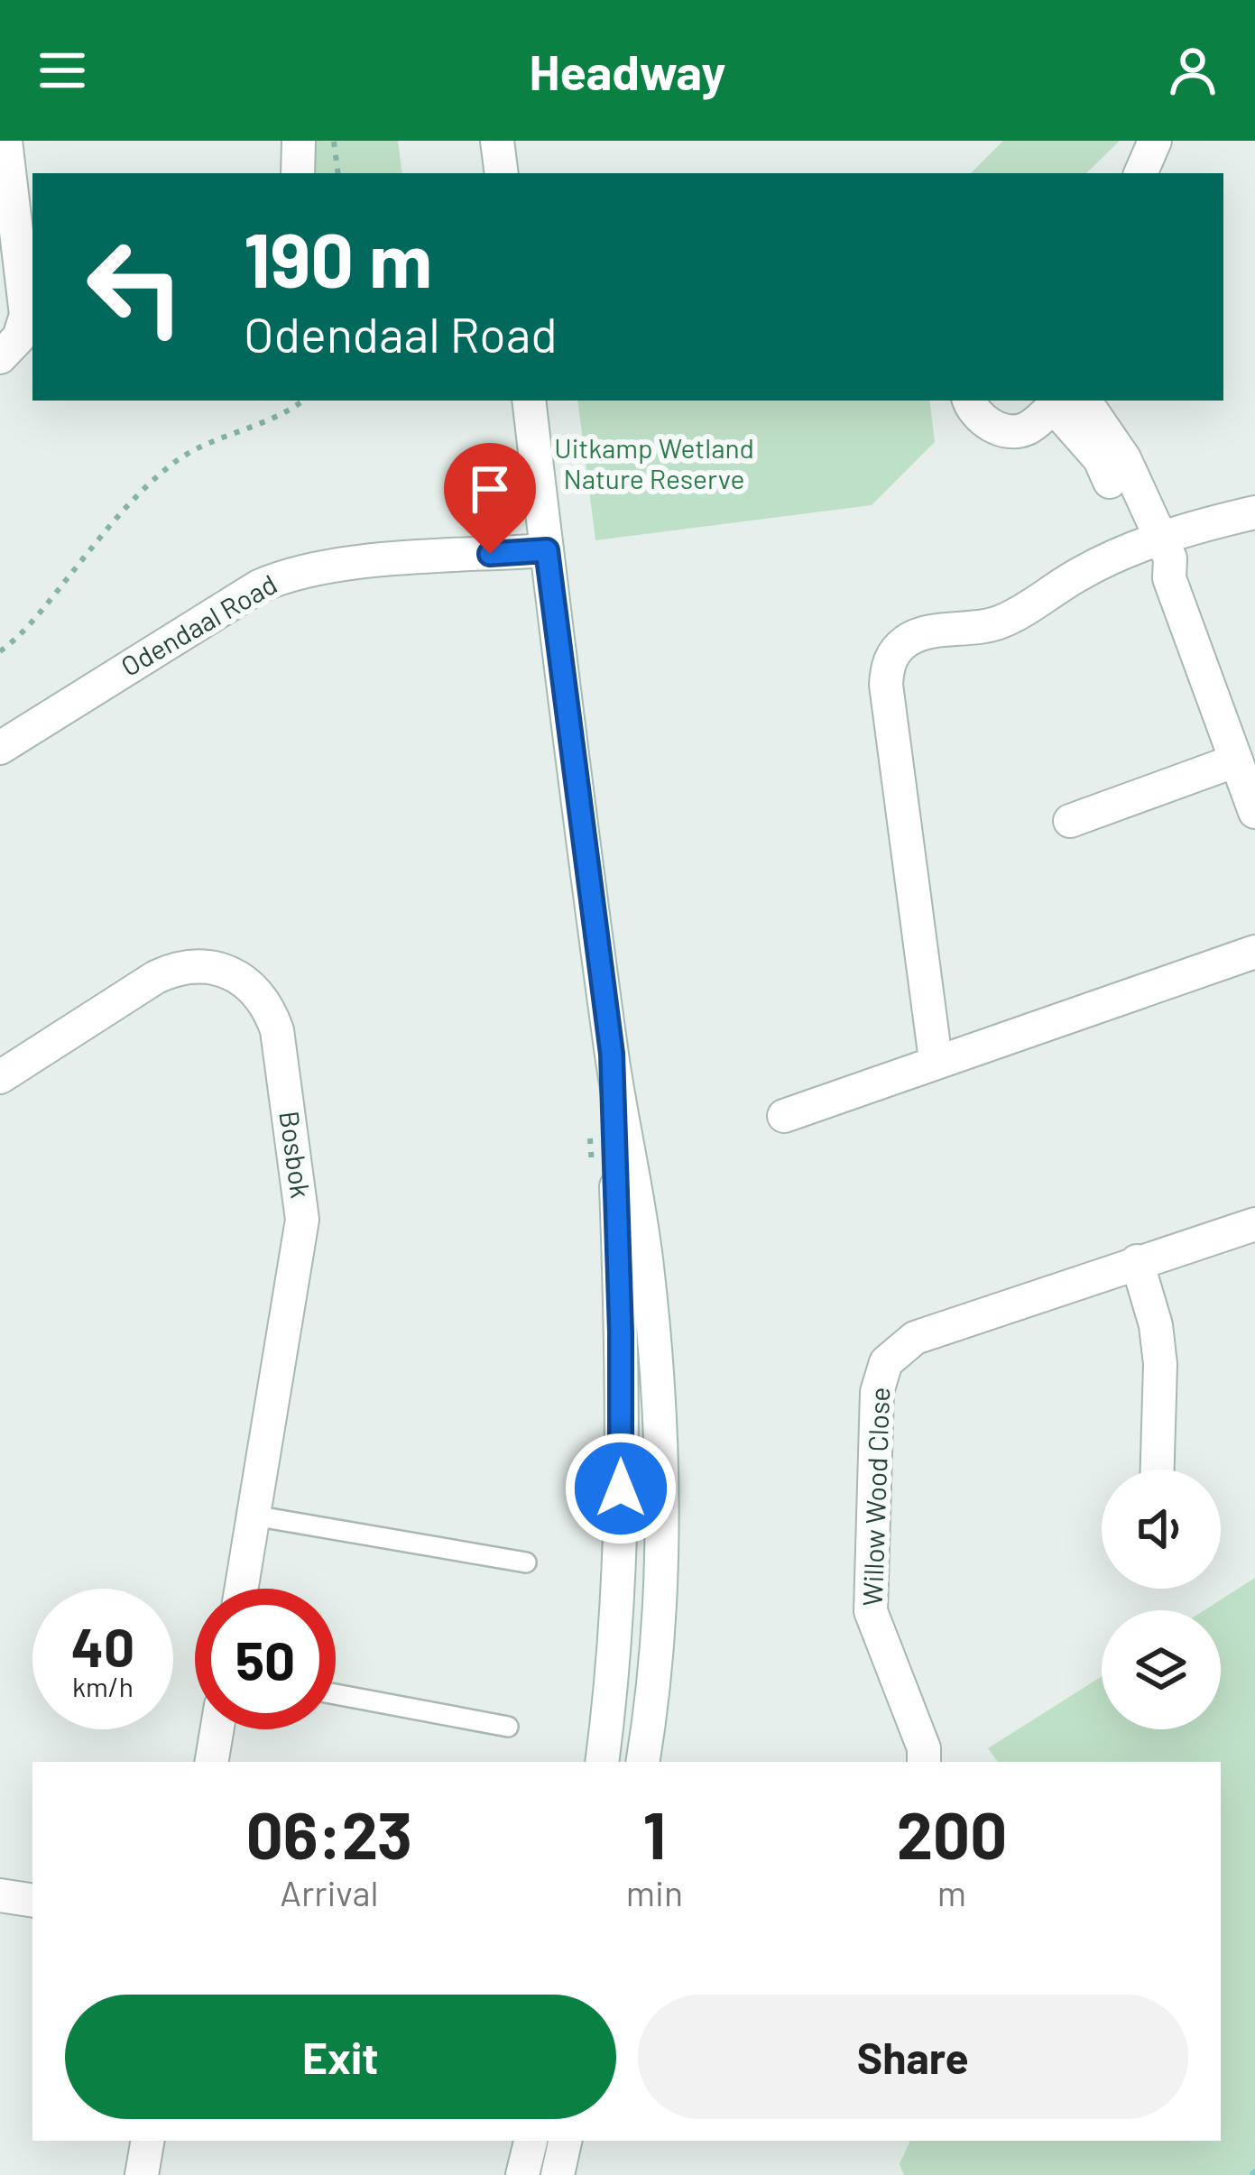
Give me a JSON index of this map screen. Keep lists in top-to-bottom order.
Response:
{
  "streets": {
    "street": ["Odendaal Road", "Bosbok", "Willow Wood Close"]
  },
  "parks": ["Uitkamp Wetland Nature Reserve"],
  "page": {
    "header": "Headway",
    "turn": ["190 m", "Odendaal Road"],
    "speed": "40 km/h",
    "limit": "50",
    "eta": [
      "06:23",
      "Arrival",
      "1",
      "min",
      "200",
      "m"
    ],
    "buttons": ["Exit", "Share"]
  }
}
